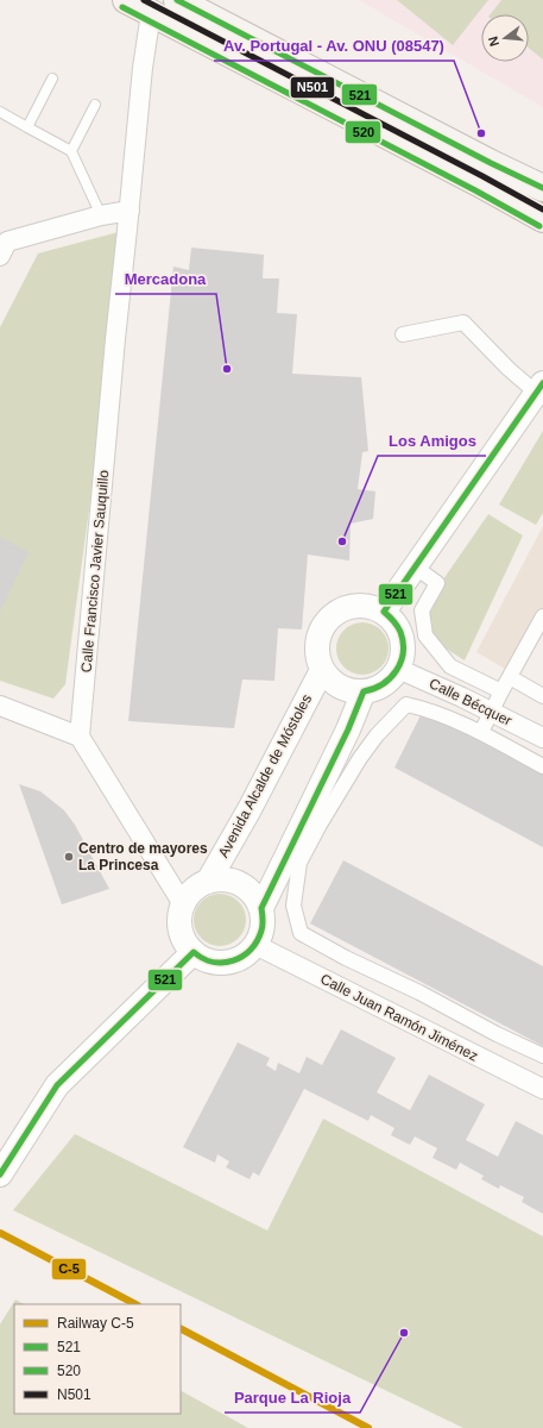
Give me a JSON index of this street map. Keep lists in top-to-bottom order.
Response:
{
  "streets": {
    "street": [
      "Calle Francisco Javier Sauquillo",
      "Calle Bécquer",
      "Avenida Alcalde de Móstoles",
      "Calle Juan Ramón Jiménez"
    ]
  },
  "crossings": [
    ["Calle Bécquer", "Avenida Alcalde de Móstoles"],
    ["Avenida Alcalde de Móstoles", "Calle Juan Ramón Jiménez"]
  ],
  "places": [
    "Av. Portugal - Av. ONU (08547)",
    "Mercadona",
    "Los Amigos",
    "Centro de mayores La Princesa",
    "Parque La Rioja"
  ],
  "lines": [
    "transit line 521",
    "transit line N501",
    "transit line 520",
    "rail line C-5"
  ],
  "legend": [
    "Railway C-5",
    "521",
    "520",
    "N501"
  ],
  "north": "left"
}
